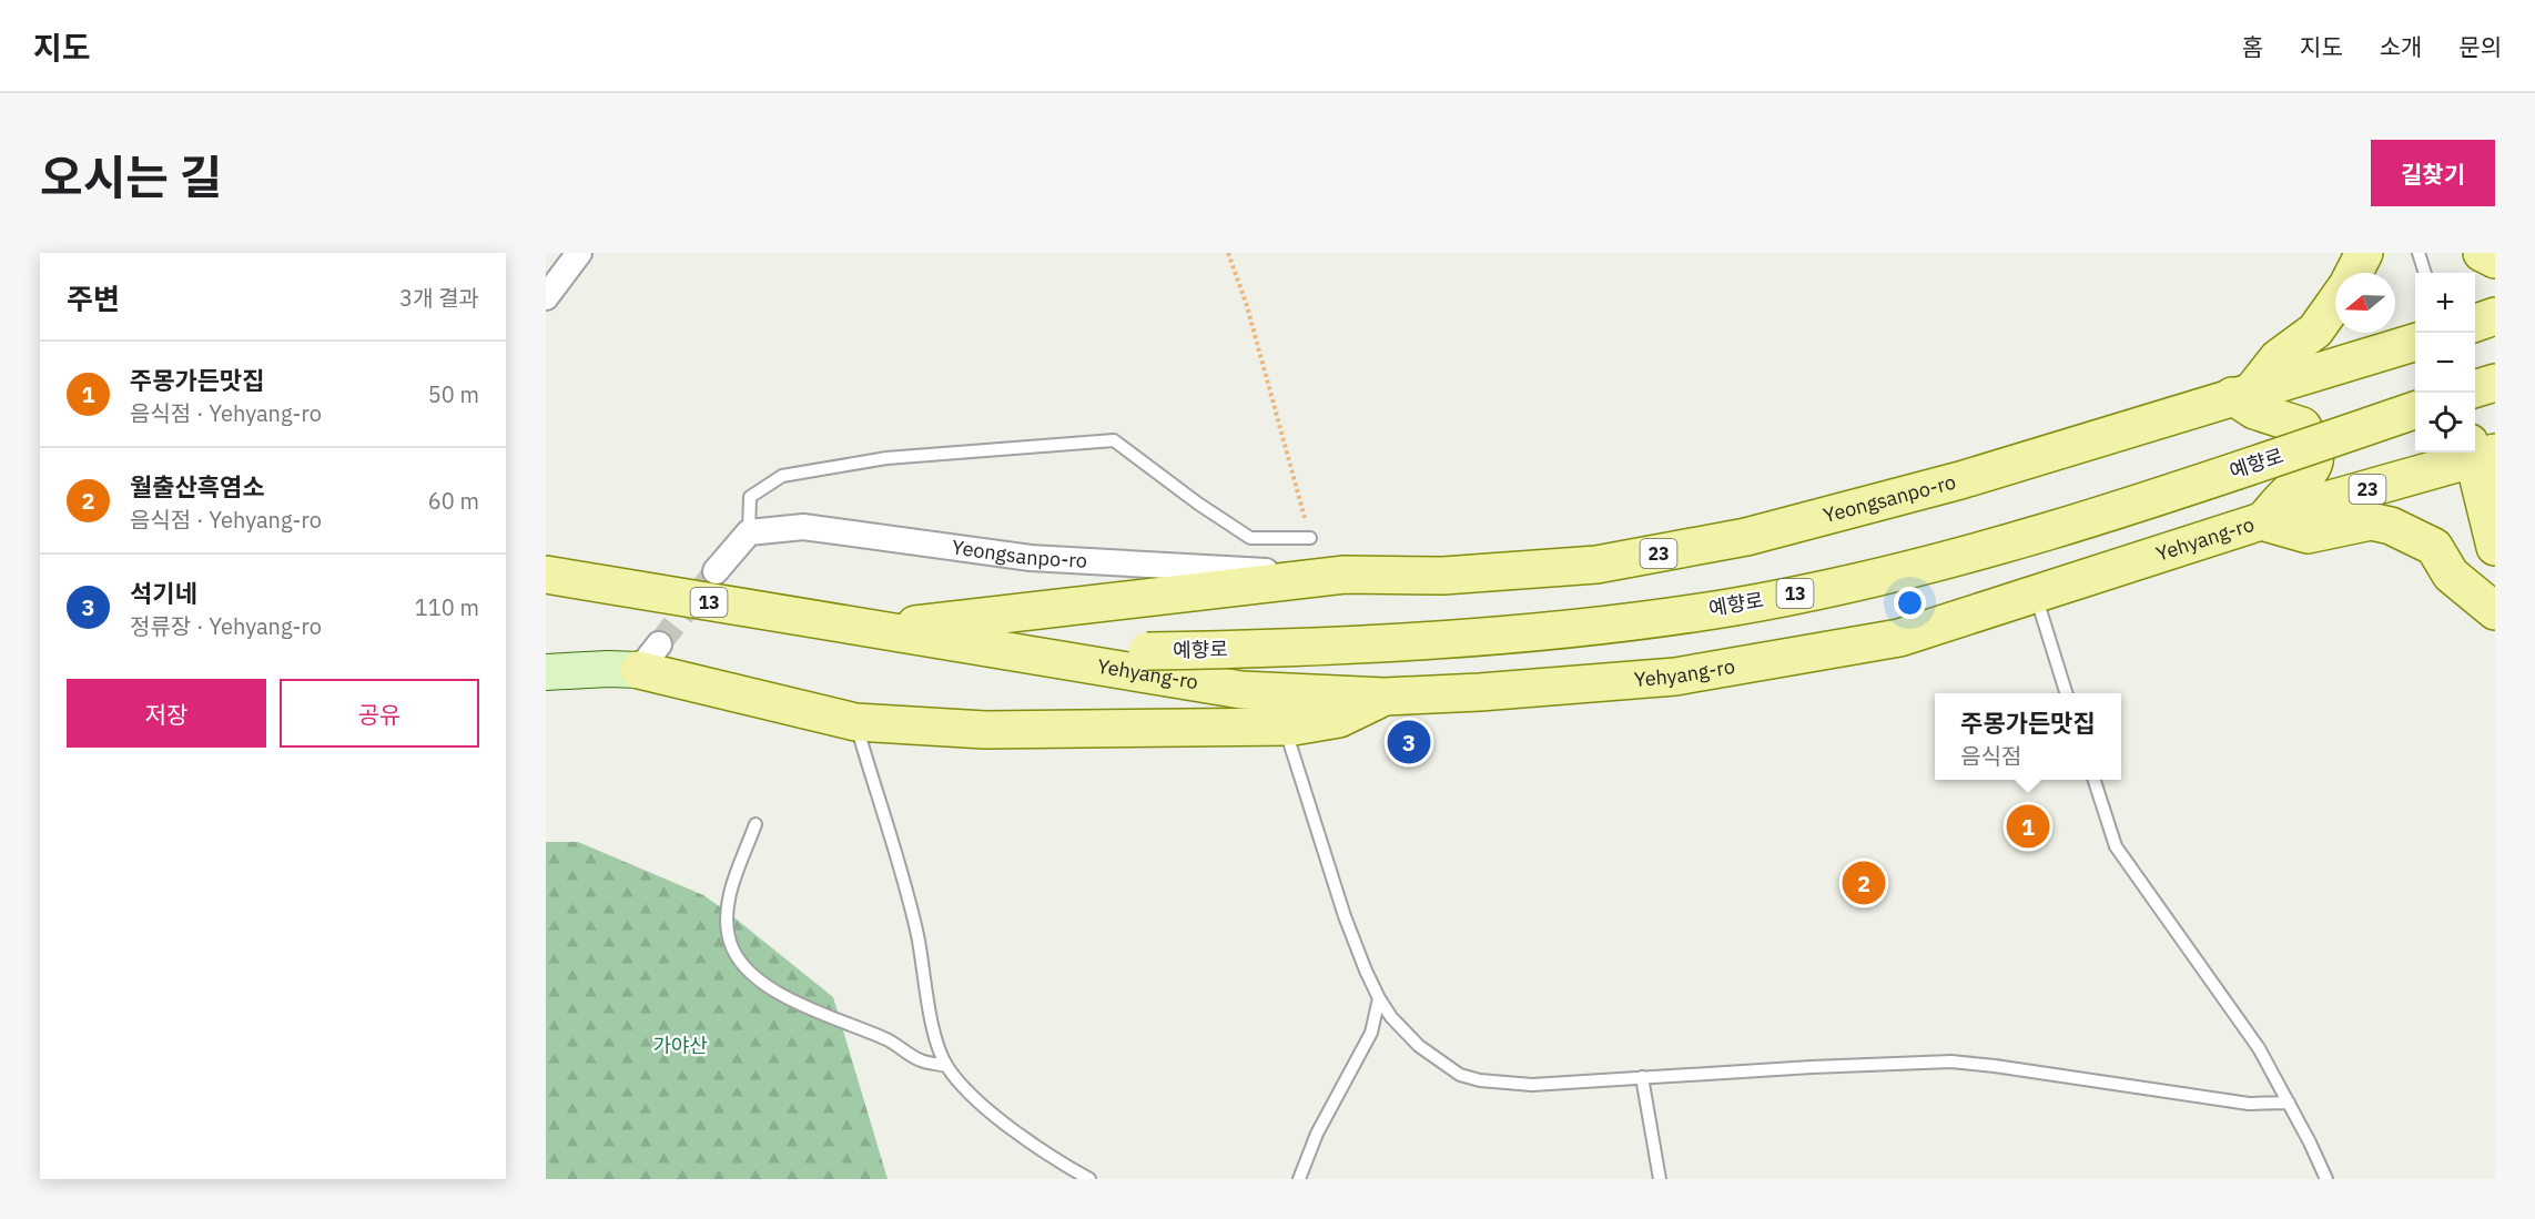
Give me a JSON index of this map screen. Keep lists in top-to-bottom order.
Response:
{
  "streets": {
    "main road": [
      "예향로",
      "23",
      "Yeongsanpo-ro",
      "Yehyang-ro",
      "13"
    ]
  },
  "crossings": [
    ["예향로", "Yehyang-ro"],
    ["23", "Yehyang-ro"],
    ["Yeongsanpo-ro", "Yehyang-ro"]
  ],
  "parks": ["가야산"],
  "north": "left",
  "page": {
    "header": "지도",
    "nav": [
      "홈",
      "지도",
      "소개",
      "문의"
    ],
    "title": "오시는 길",
    "buttons": [
      "길찾기",
      ["저장", "공유"]
    ],
    "heading": ["주변", "3개 결과"],
    "map_buttons": ["+", "−"],
    "list": [
      {
        "mark": "1",
        "name": "주몽가든맛집",
        "note": "음식점 · Yehyang-ro",
        "value": "50 m"
      },
      {
        "mark": "2",
        "name": "월출산흑염소",
        "note": "음식점 · Yehyang-ro",
        "value": "60 m"
      },
      {
        "mark": "3",
        "name": "석기네",
        "note": "정류장 · Yehyang-ro",
        "value": "110 m"
      }
    ],
    "popup": ["주몽가든맛집", "음식점"],
    "pins": ["3", "1", "2"]
  }
}
